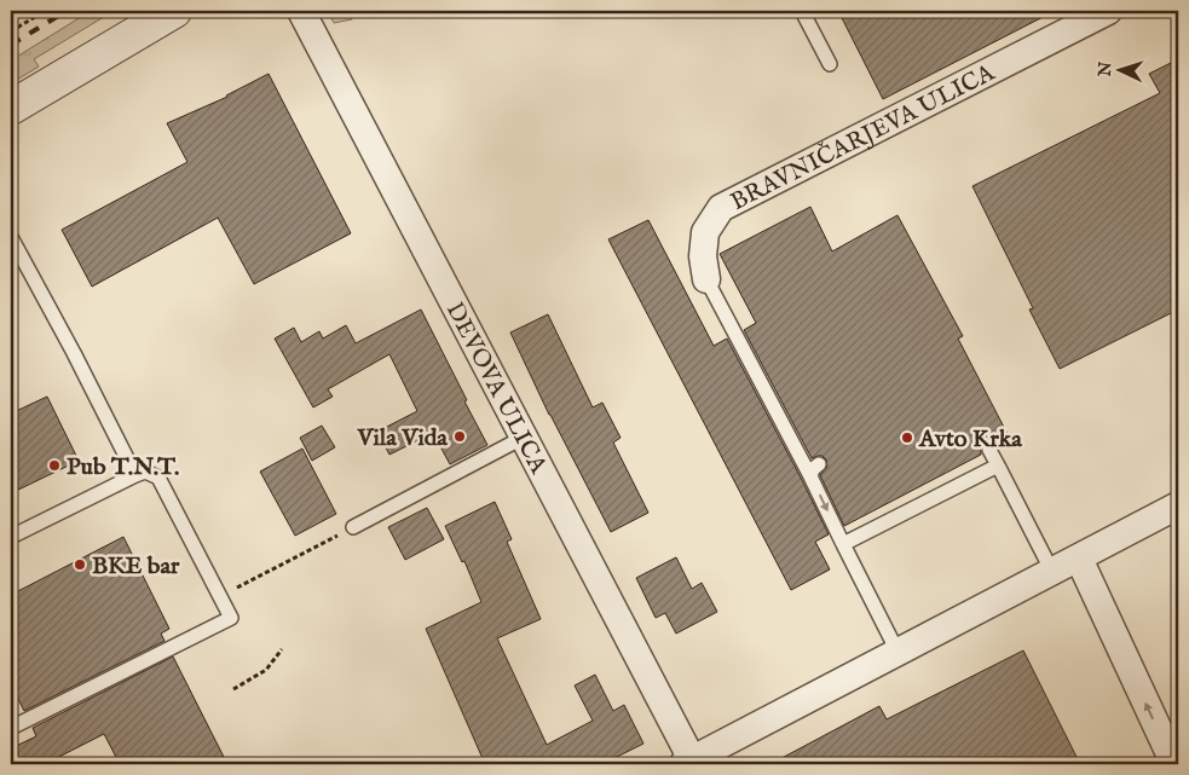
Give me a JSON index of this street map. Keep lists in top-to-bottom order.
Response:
{
  "streets": {
    "street": ["BRAVNIČARJEVA ULICA", "DEVOVA ULICA"]
  },
  "places": [
    "Vila Vida",
    "Avto Krka",
    "Pub T.N.T.",
    "BKE bar"
  ],
  "north": "left"
}
